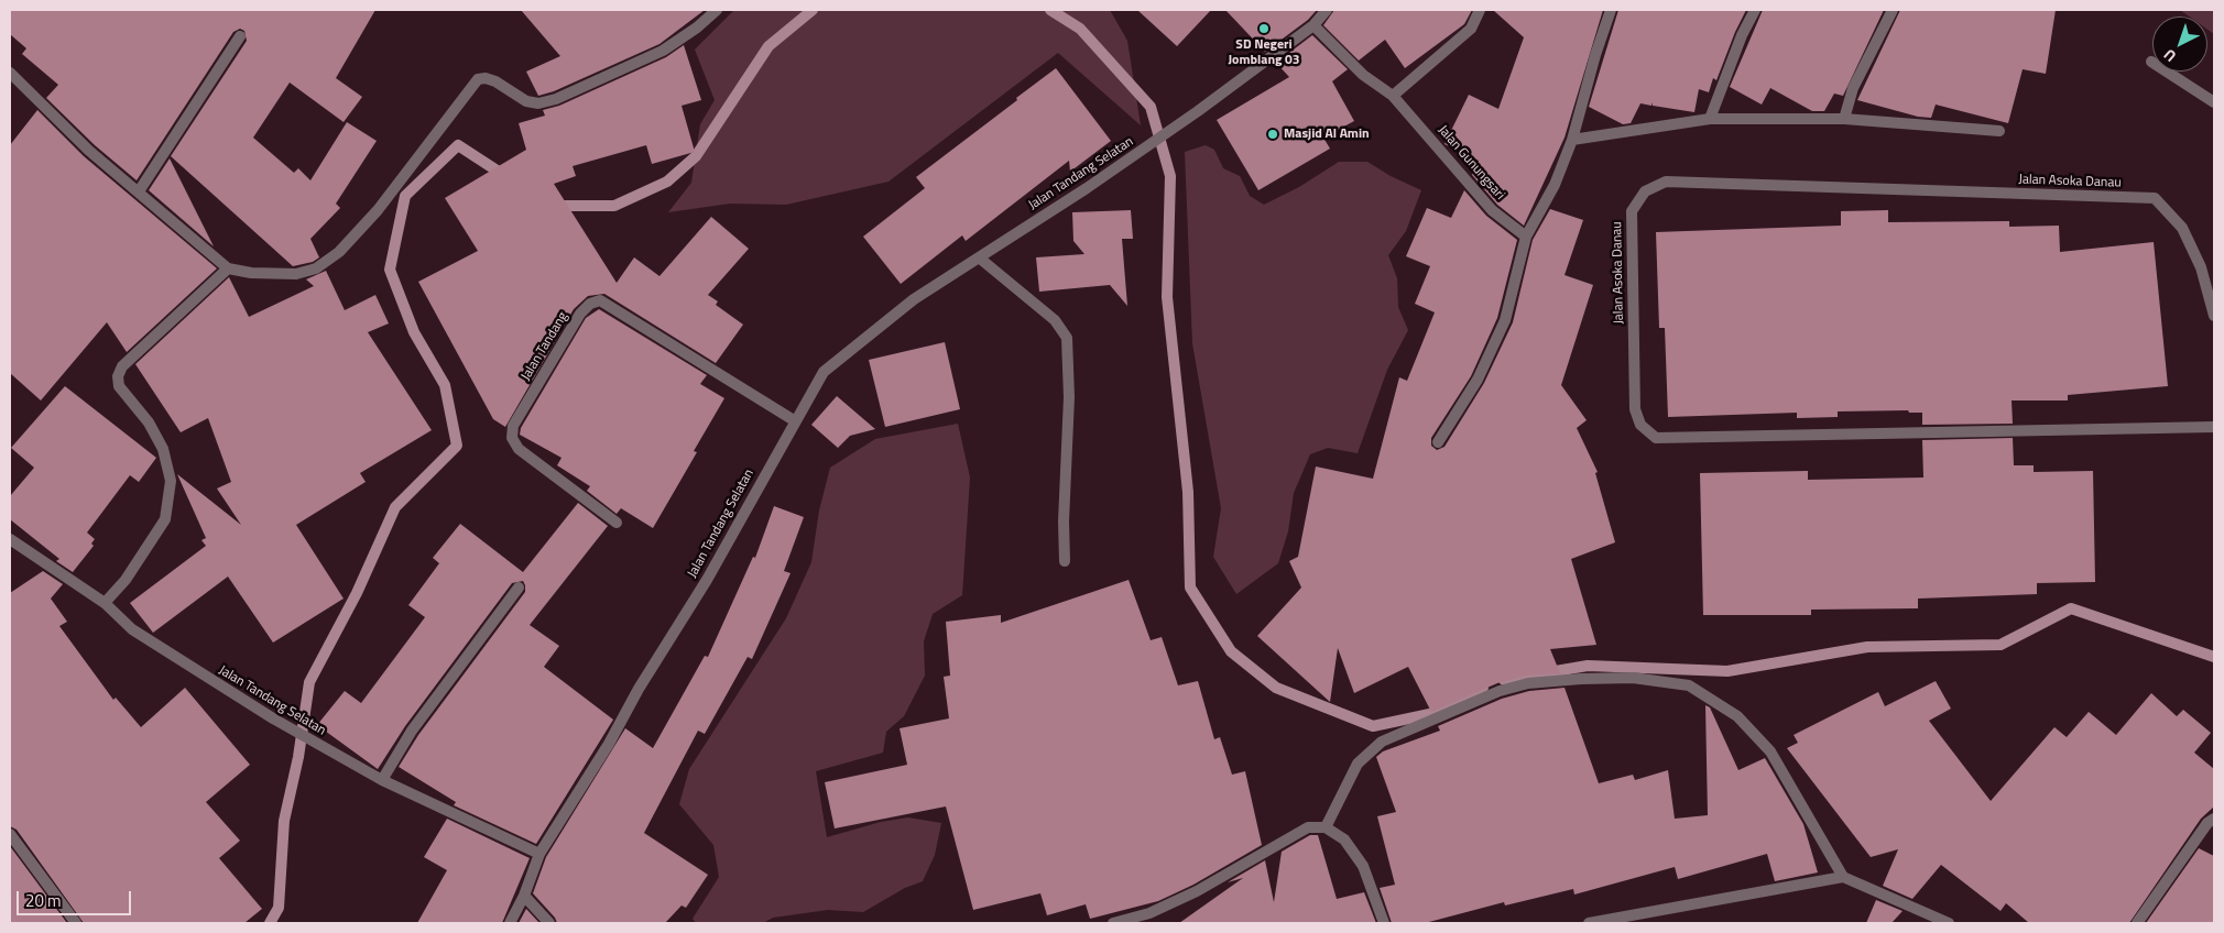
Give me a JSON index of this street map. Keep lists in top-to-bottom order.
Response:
{
  "streets": {
    "street": [
      "Jalan Gunungsari",
      "Jalan Tandang Selatan",
      "Jalan Asoka Danau",
      "Jalan Tandang"
    ]
  },
  "crossings": [
    ["Jalan Gunungsari", "Jalan Tandang Selatan"],
    ["Jalan Tandang Selatan", "Jalan Tandang"]
  ],
  "places": ["SD Negeri Jomblang 03", "Masjid Al Amin"],
  "scale_bar": "20 m",
  "north": "bottom left"
}
